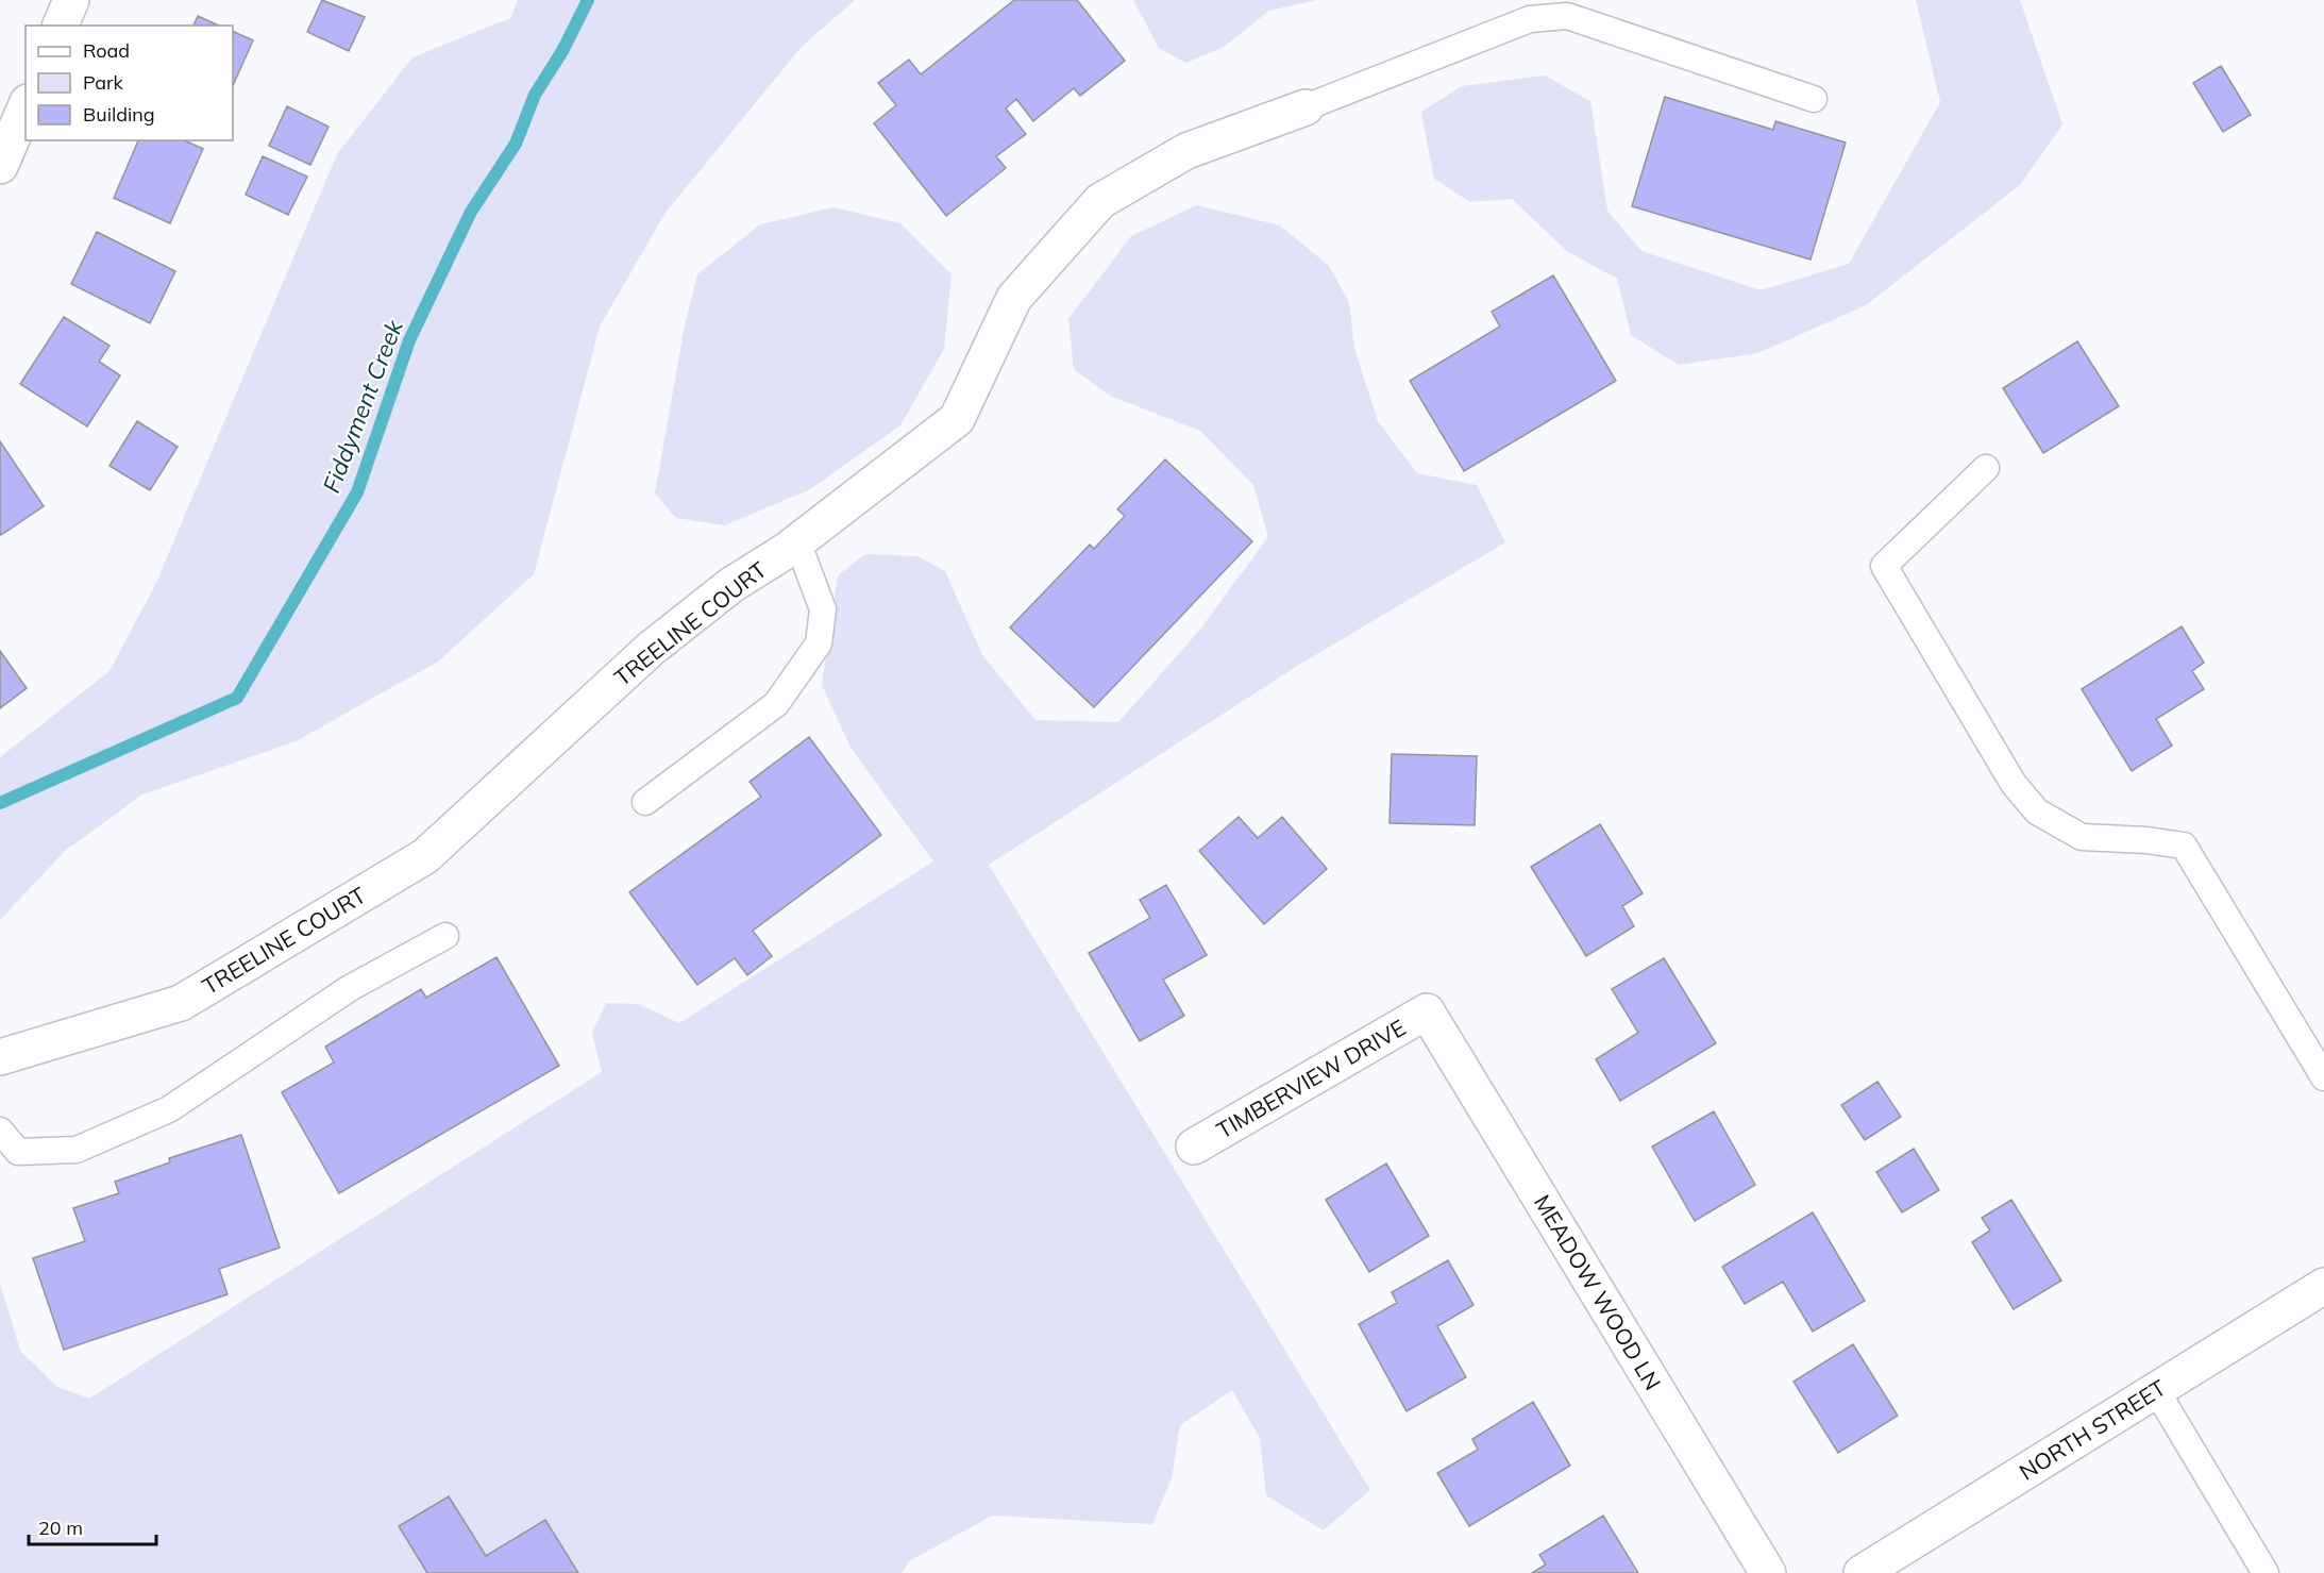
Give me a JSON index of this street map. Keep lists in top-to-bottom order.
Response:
{
  "streets": {
    "street": [
      "TREELINE COURT",
      "TIMBERVIEW DRIVE",
      "MEADOW WOOD LN",
      "NORTH STREET"
    ]
  },
  "crossings": [
    ["TIMBERVIEW DRIVE", "MEADOW WOOD LN"]
  ],
  "water": ["Fiddyment Creek"],
  "legend": ["Road", "Park", "Building"],
  "scale_bar": "20 m"
}
